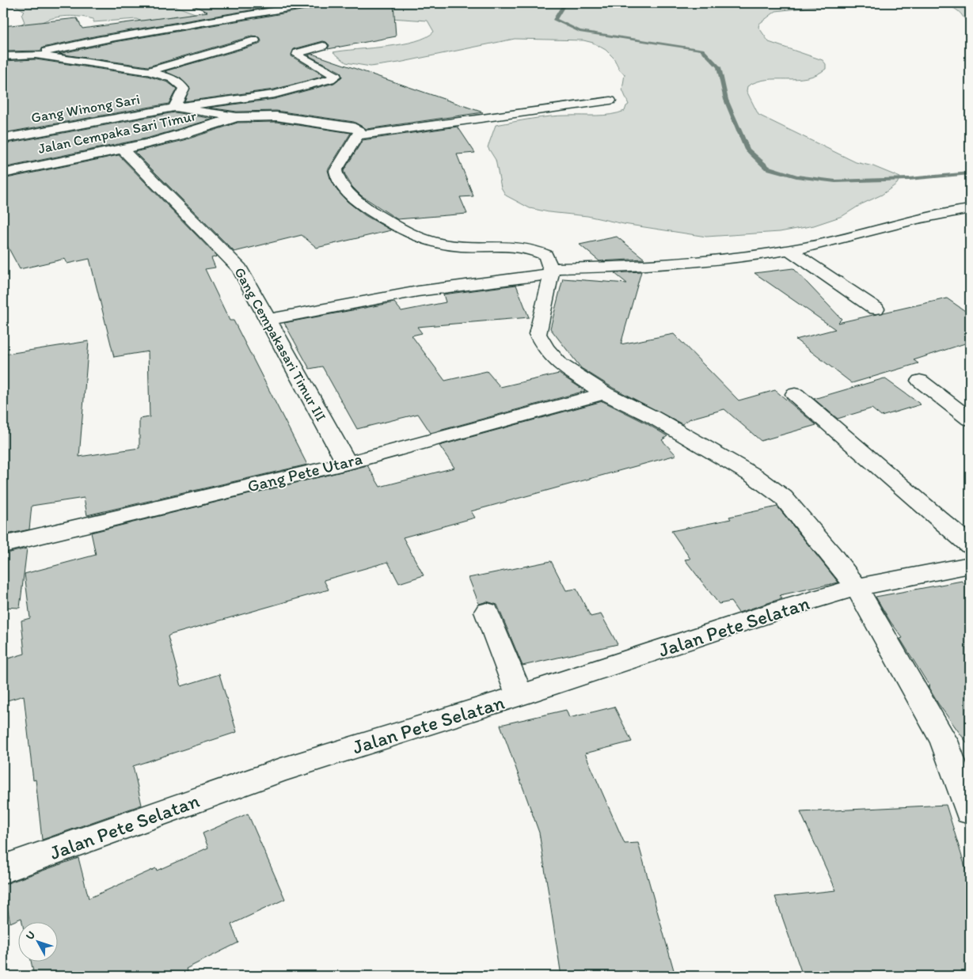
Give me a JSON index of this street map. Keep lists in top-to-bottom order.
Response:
{
  "streets": {
    "street": [
      "Gang Winong Sari",
      "Jalan Cempaka Sari Timur",
      "Gang Cempakasari Timur III",
      "Gang Pete Utara",
      "Jalan Pete Selatan"
    ]
  },
  "crossings": [
    ["Jalan Cempaka Sari Timur", "Gang Cempakasari Timur III"],
    ["Gang Cempakasari Timur III", "Gang Pete Utara"]
  ],
  "north": "top left"
}
